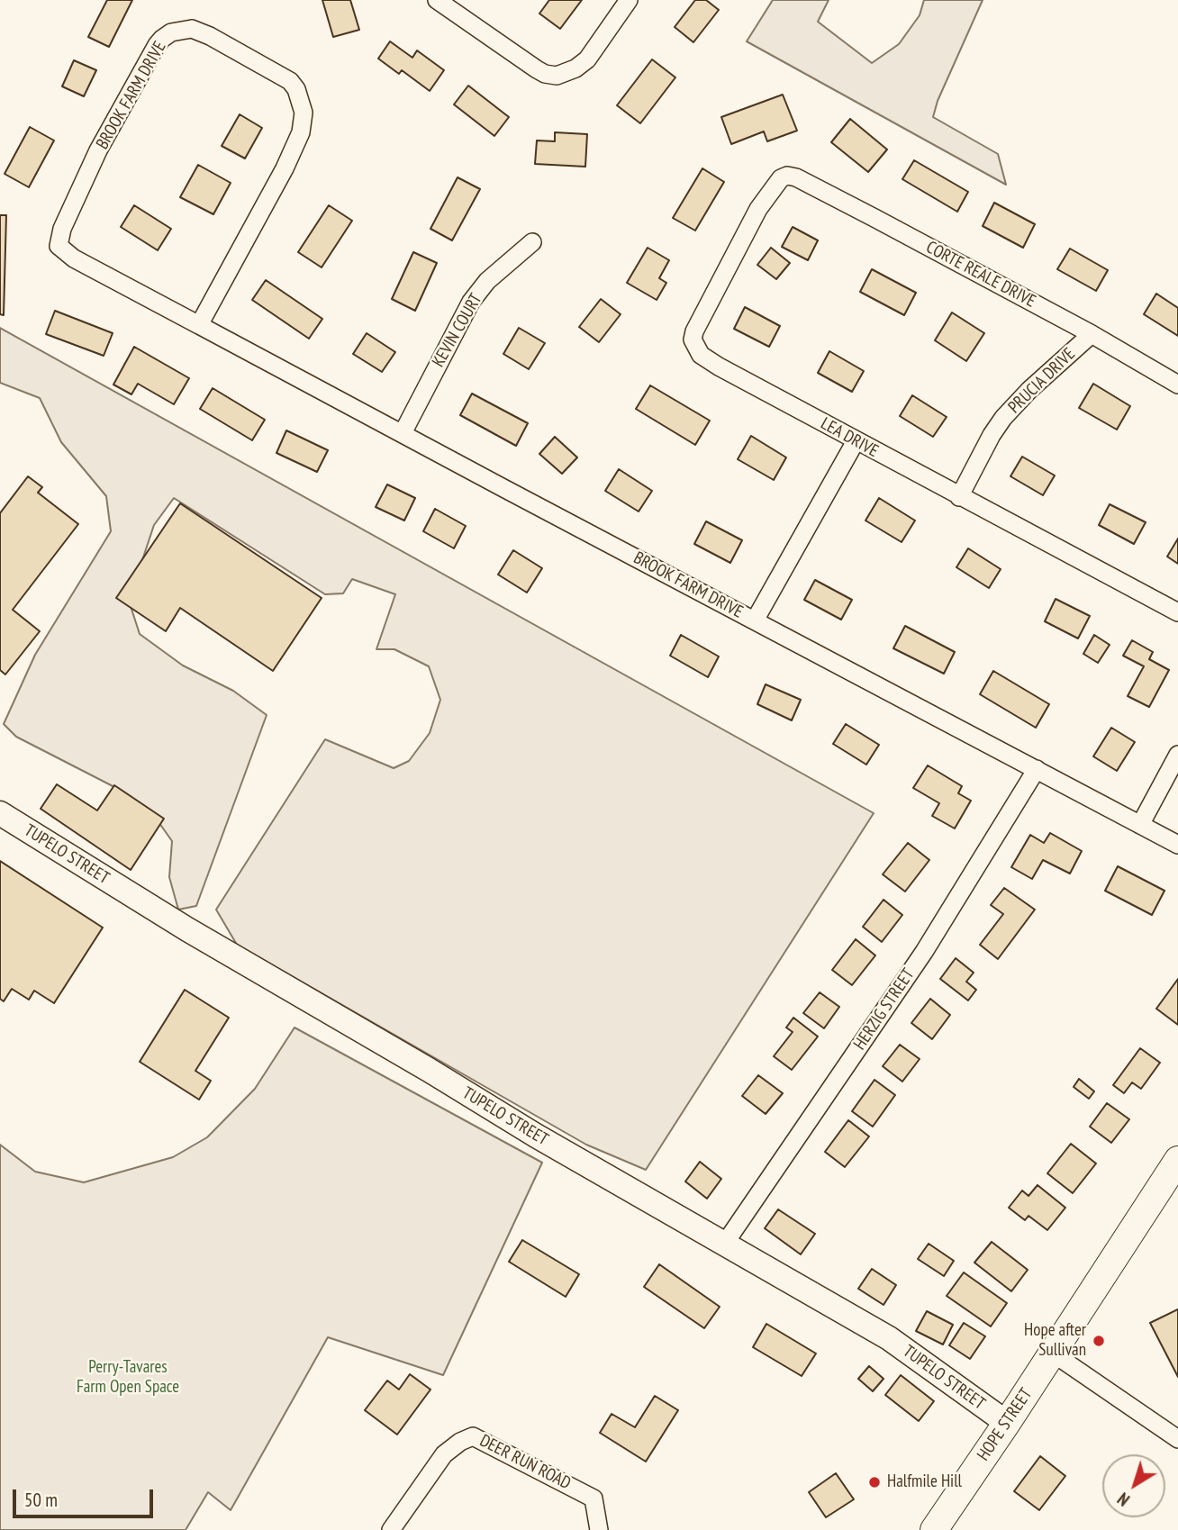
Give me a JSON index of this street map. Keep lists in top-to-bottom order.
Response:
{
  "streets": {
    "main road": ["TUPELO STREET", "HOPE STREET"],
    "street": [
      "BROOK FARM DRIVE",
      "CORTE REALE DRIVE",
      "KEVIN COURT",
      "PRUCIA DRIVE",
      "LEA DRIVE",
      "HERZIG STREET",
      "DEER RUN ROAD"
    ]
  },
  "crossings": [
    ["BROOK FARM DRIVE", "KEVIN COURT"],
    ["BROOK FARM DRIVE", "HERZIG STREET"],
    ["CORTE REALE DRIVE", "PRUCIA DRIVE"],
    ["CORTE REALE DRIVE", "LEA DRIVE"],
    ["PRUCIA DRIVE", "LEA DRIVE"],
    ["TUPELO STREET", "HERZIG STREET"],
    ["TUPELO STREET", "HOPE STREET"]
  ],
  "parks": ["Perry-Tavares Farm Open Space"],
  "places": ["Hope after Sullivan", "Halfmile Hill"],
  "scale_bar": "50 m",
  "north": "bottom left"
}
